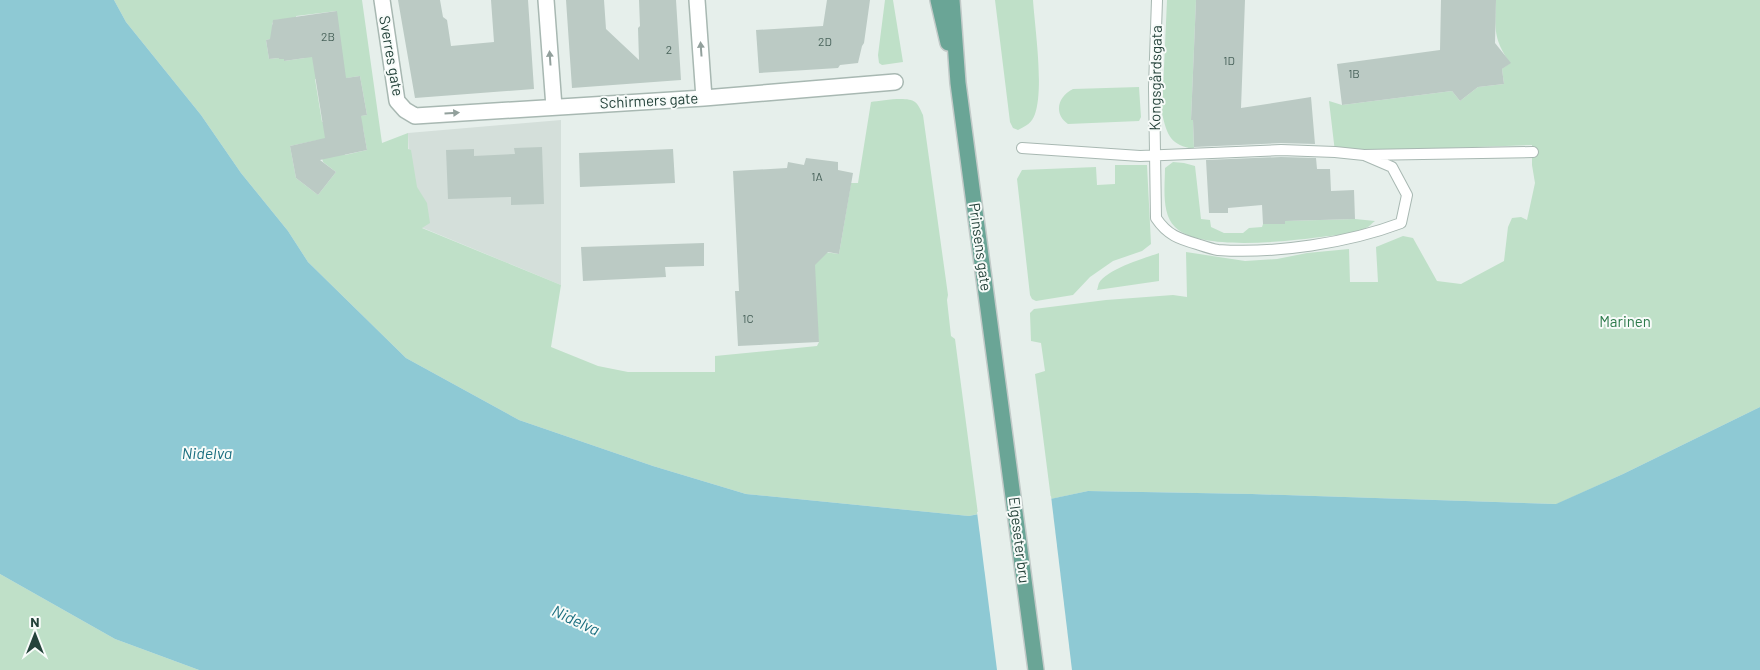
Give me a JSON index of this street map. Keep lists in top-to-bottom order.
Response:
{
  "streets": {
    "main road": ["Prinsens gate", "Elgeseter bru"],
    "street": ["Sverres gate", "Schirmers gate"],
    "lane": ["Kongsgårdsgata"]
  },
  "crossings": [
    ["Sverres gate", "Schirmers gate"],
    ["Prinsens gate", "Elgeseter bru"]
  ],
  "water": ["Nidelva"],
  "parks": ["Marinen"],
  "house_numbers": [
    "2B",
    "2D",
    "2",
    "1D",
    "1B",
    "1A",
    "1C"
  ],
  "north": "top"
}
